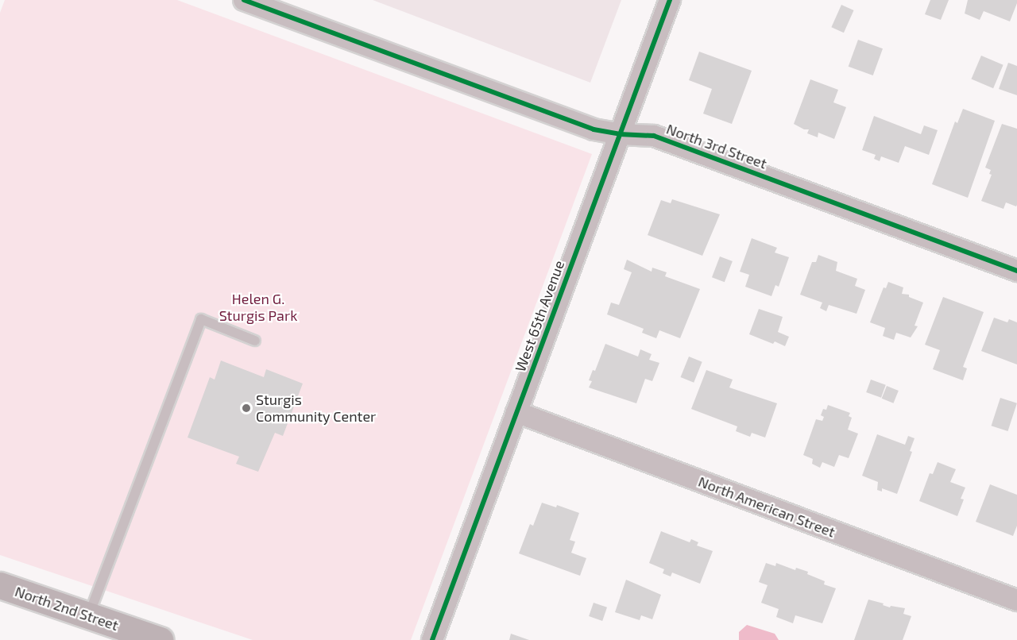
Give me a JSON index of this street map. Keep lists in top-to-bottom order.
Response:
{
  "streets": {
    "street": [
      "North 3rd Street",
      "West 65th Avenue",
      "North American Street",
      "North 2nd Street"
    ]
  },
  "crossings": [
    ["North 3rd Street", "West 65th Avenue"],
    ["West 65th Avenue", "North American Street"]
  ],
  "parks": ["Helen G. Sturgis Park"],
  "places": ["Sturgis Community Center"]
}
